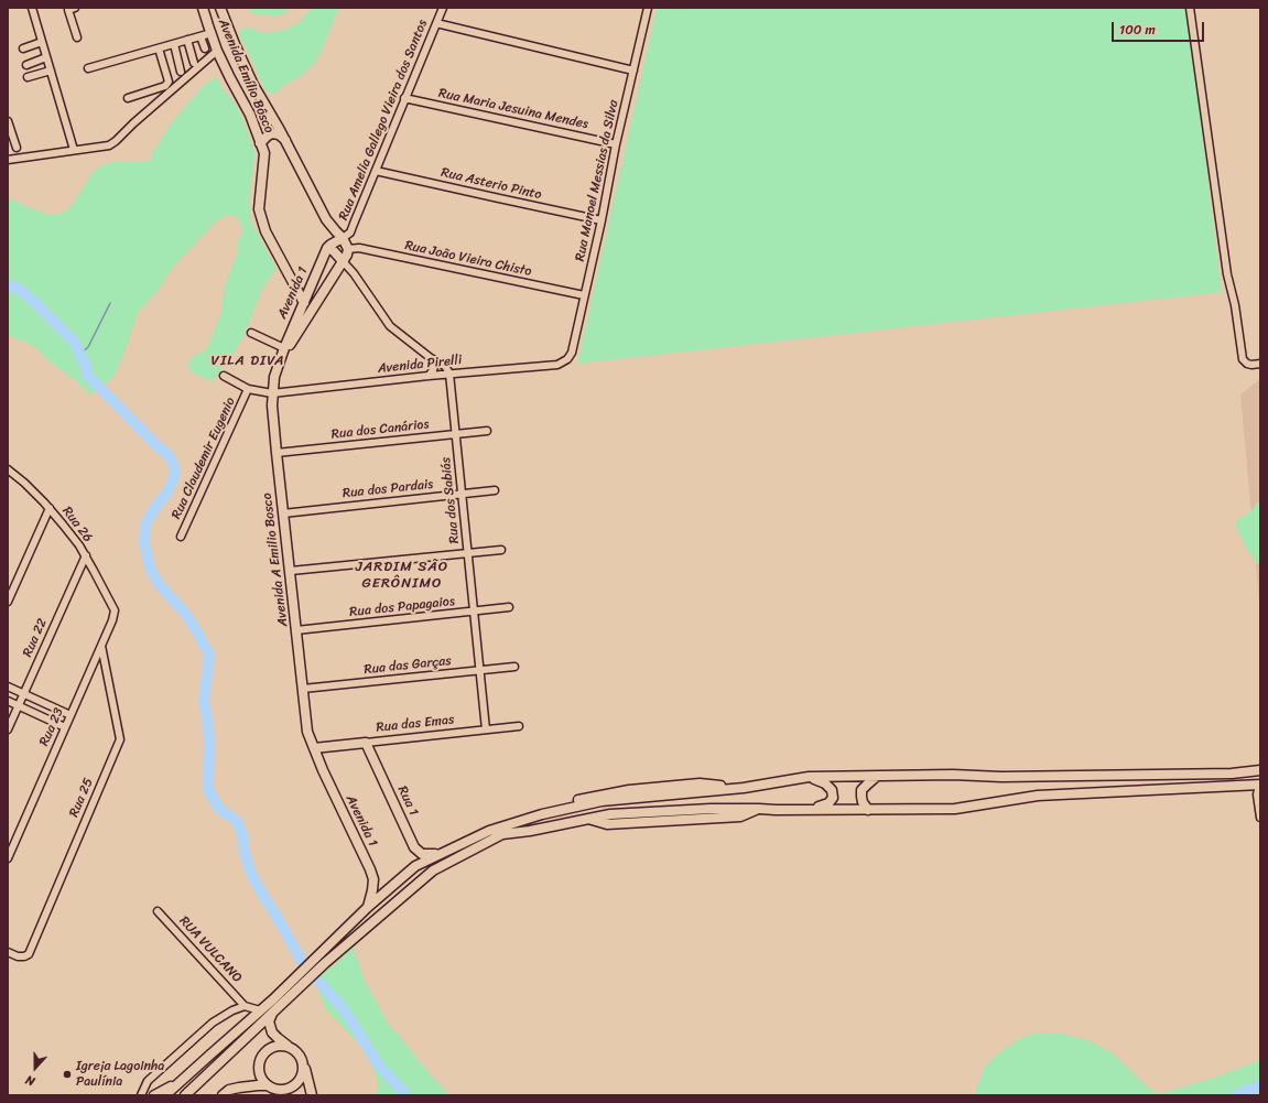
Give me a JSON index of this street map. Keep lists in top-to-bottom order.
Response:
{
  "streets": {
    "main road": [
      "Avenida Emílio Bôsco",
      "Avenida 1",
      "Avenida A Emilio Bosco",
      "Rua das Emas",
      "Rua 1"
    ],
    "street": [
      "Rua Maria Jesuina Mendes",
      "Rua Amelia Gallego Vieira dos Santos",
      "Rua Manoel Messias da Silva",
      "Rua Asterio Pinto",
      "Rua João Vieira Chisto",
      "Avenida Pirelli",
      "Rua dos Canários",
      "Rua Claudemir Eugenio",
      "Rua dos Pardais",
      "Rua dos Sabiás",
      "Rua 26",
      "Rua dos Papagaios",
      "Rua 22",
      "Rua das Garças",
      "Rua 23",
      "Rua 25",
      "RUA VULCANO"
    ]
  },
  "crossings": [
    ["Avenida Emílio Bôsco", "Rua Amelia Gallego Vieira dos Santos"],
    ["Avenida Emílio Bôsco", "Rua João Vieira Chisto"],
    ["Avenida Emílio Bôsco", "Avenida 1"],
    ["Rua Maria Jesuina Mendes", "Rua Amelia Gallego Vieira dos Santos"],
    ["Rua Maria Jesuina Mendes", "Rua Manoel Messias da Silva"],
    ["Rua Amelia Gallego Vieira dos Santos", "Rua Asterio Pinto"],
    ["Rua Manoel Messias da Silva", "Rua Asterio Pinto"],
    ["Rua Manoel Messias da Silva", "Rua João Vieira Chisto"],
    ["Rua Manoel Messias da Silva", "Avenida Pirelli"],
    ["Avenida 1", "Avenida A Emilio Bosco"],
    ["Avenida 1", "Rua das Emas"],
    ["Avenida Pirelli", "Rua Claudemir Eugenio"],
    ["Avenida Pirelli", "Rua dos Sabiás"],
    ["Avenida Pirelli", "Avenida A Emilio Bosco"],
    ["Rua dos Canários", "Rua dos Sabiás"],
    ["Rua dos Canários", "Avenida A Emilio Bosco"],
    ["Rua dos Pardais", "Rua dos Sabiás"],
    ["Rua dos Pardais", "Avenida A Emilio Bosco"],
    ["Rua dos Sabiás", "Rua dos Papagaios"],
    ["Rua dos Sabiás", "Rua das Garças"],
    ["Rua dos Sabiás", "Rua das Emas"],
    ["Rua 26", "Rua 22"],
    ["Rua 26", "Rua 23"],
    ["Avenida A Emilio Bosco", "Rua dos Papagaios"],
    ["Avenida A Emilio Bosco", "Rua das Garças"],
    ["Avenida A Emilio Bosco", "Rua das Emas"],
    ["Rua das Emas", "Rua 1"],
    ["Rua 23", "Rua 25"]
  ],
  "districts": ["VILA DIVA", "JARDIM SÃO GERÔNIMO"],
  "places": ["Igreja Lagoinha Paulínia"],
  "scale_bar": "100 m",
  "north": "bottom"
}
